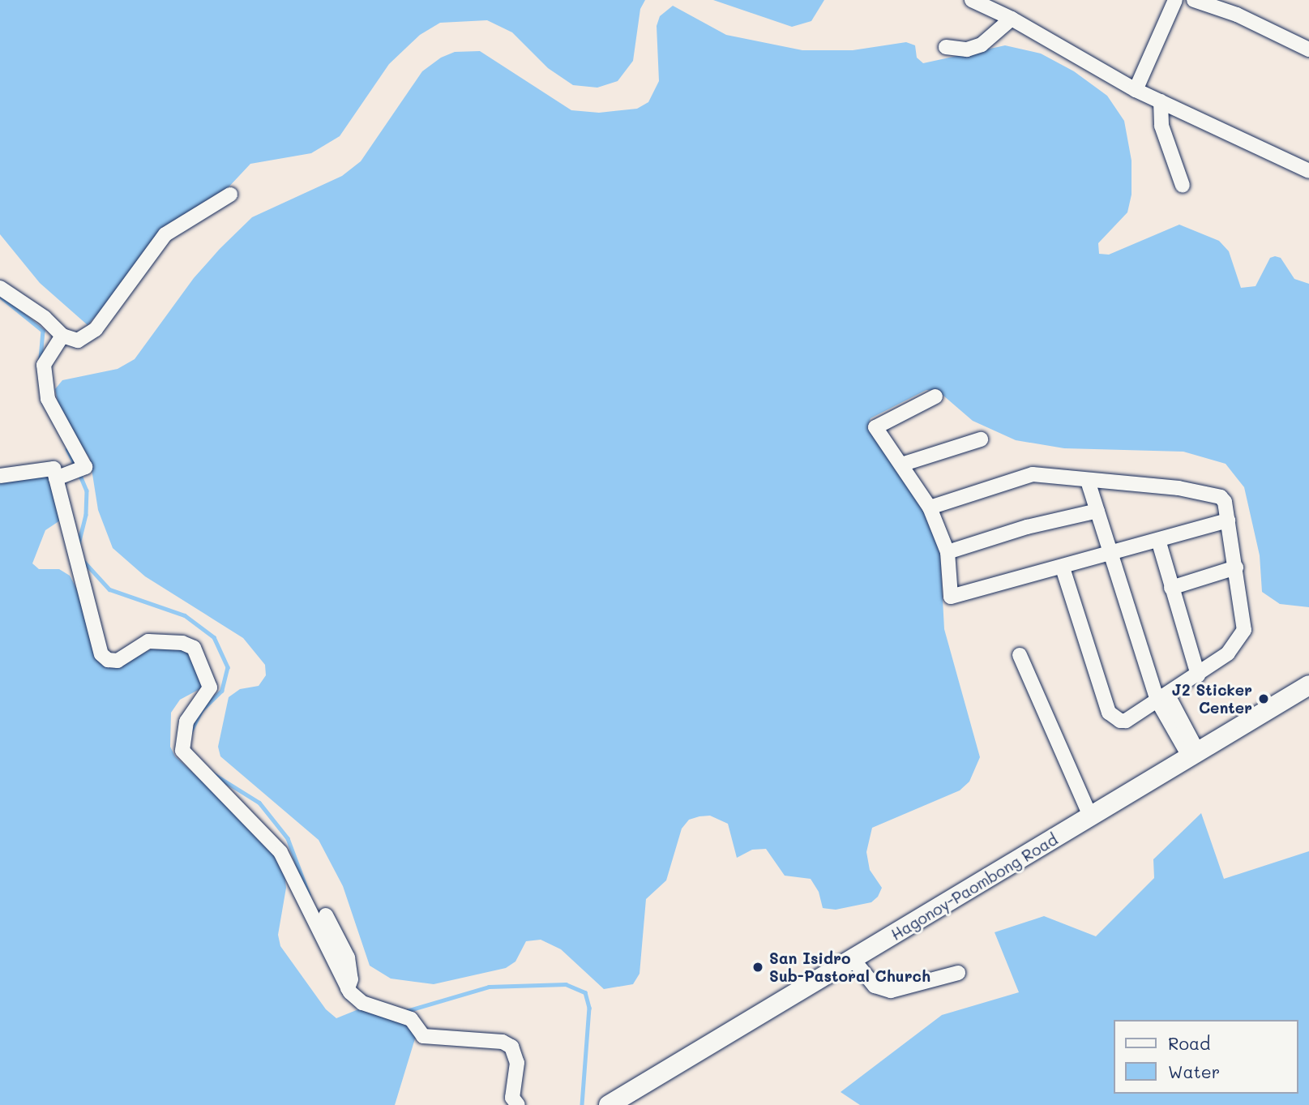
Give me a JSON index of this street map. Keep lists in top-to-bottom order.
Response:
{
  "streets": {
    "main road": ["Hagonoy-Paombong Road"]
  },
  "places": ["J2 Sticker Center", "San Isidro Sub-Pastoral Church"],
  "legend": ["Road", "Water"]
}
